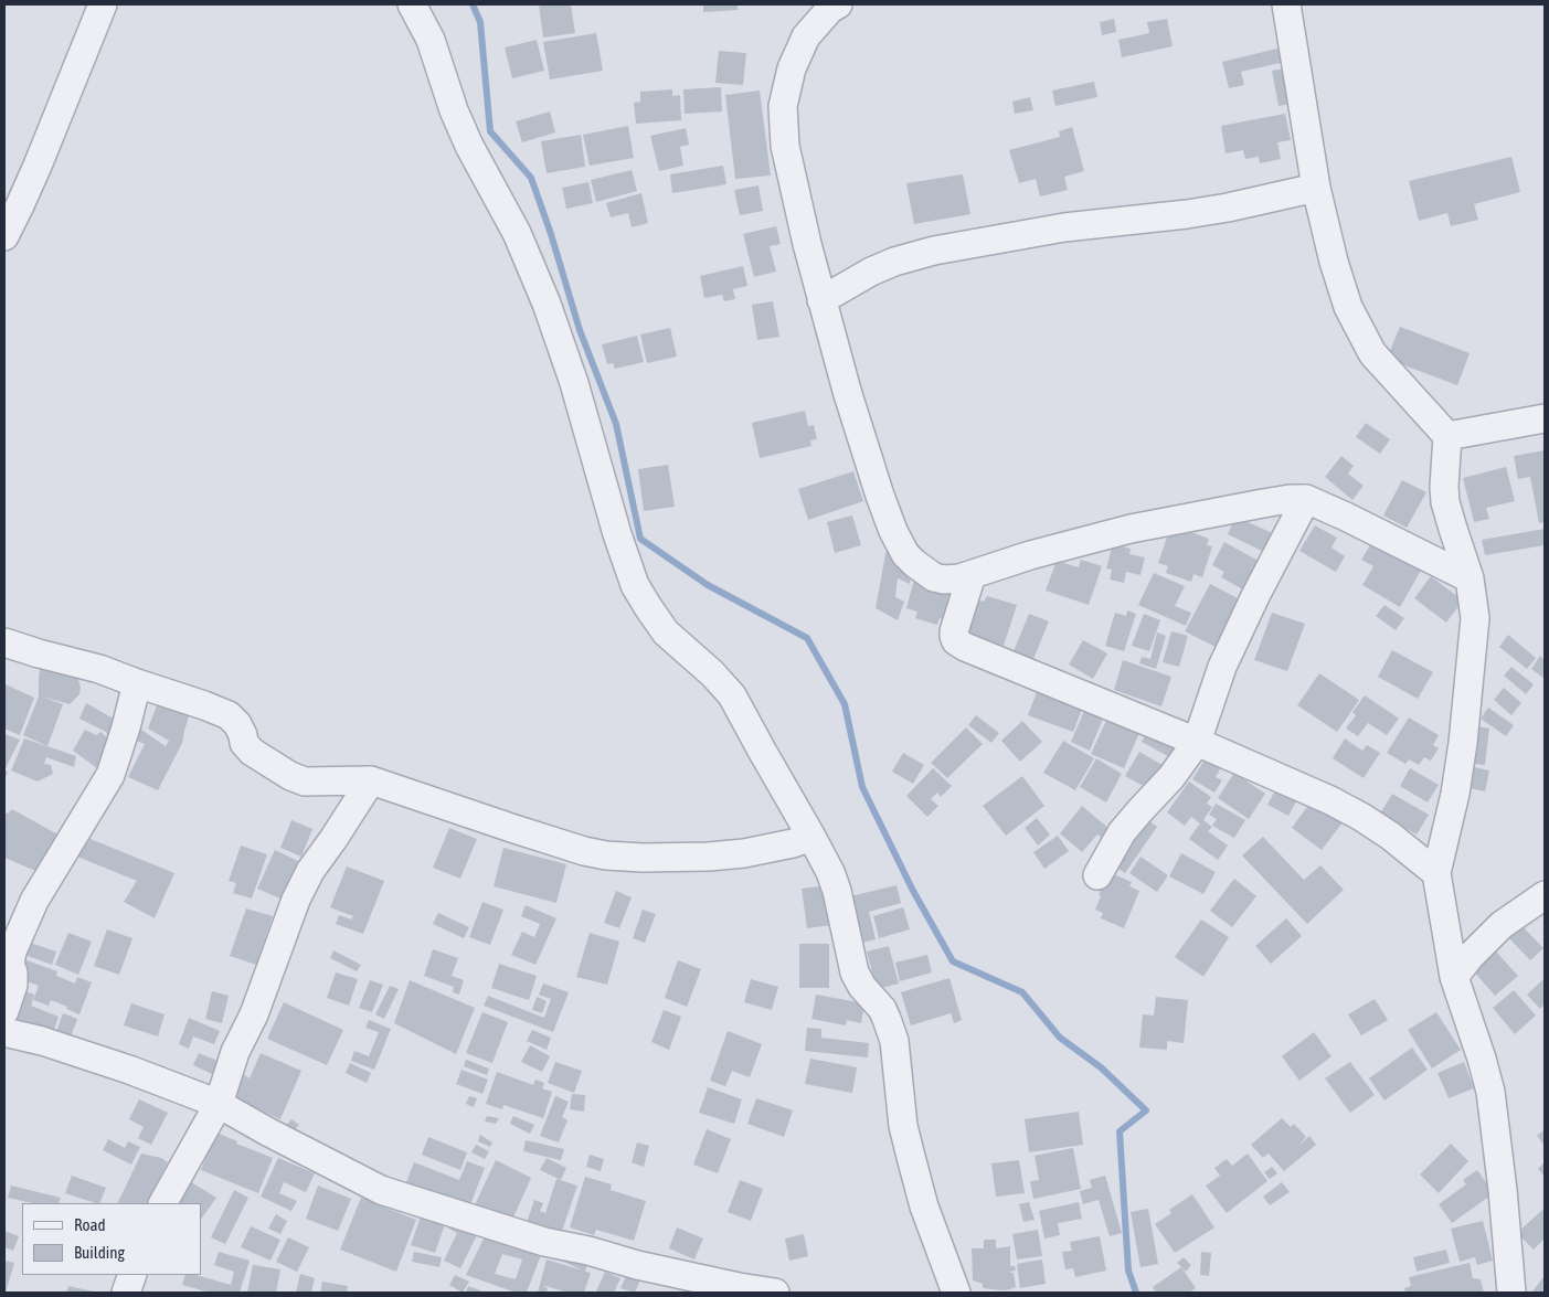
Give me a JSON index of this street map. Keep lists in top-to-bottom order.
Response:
{
  "legend": ["Road", "Building"]
}
